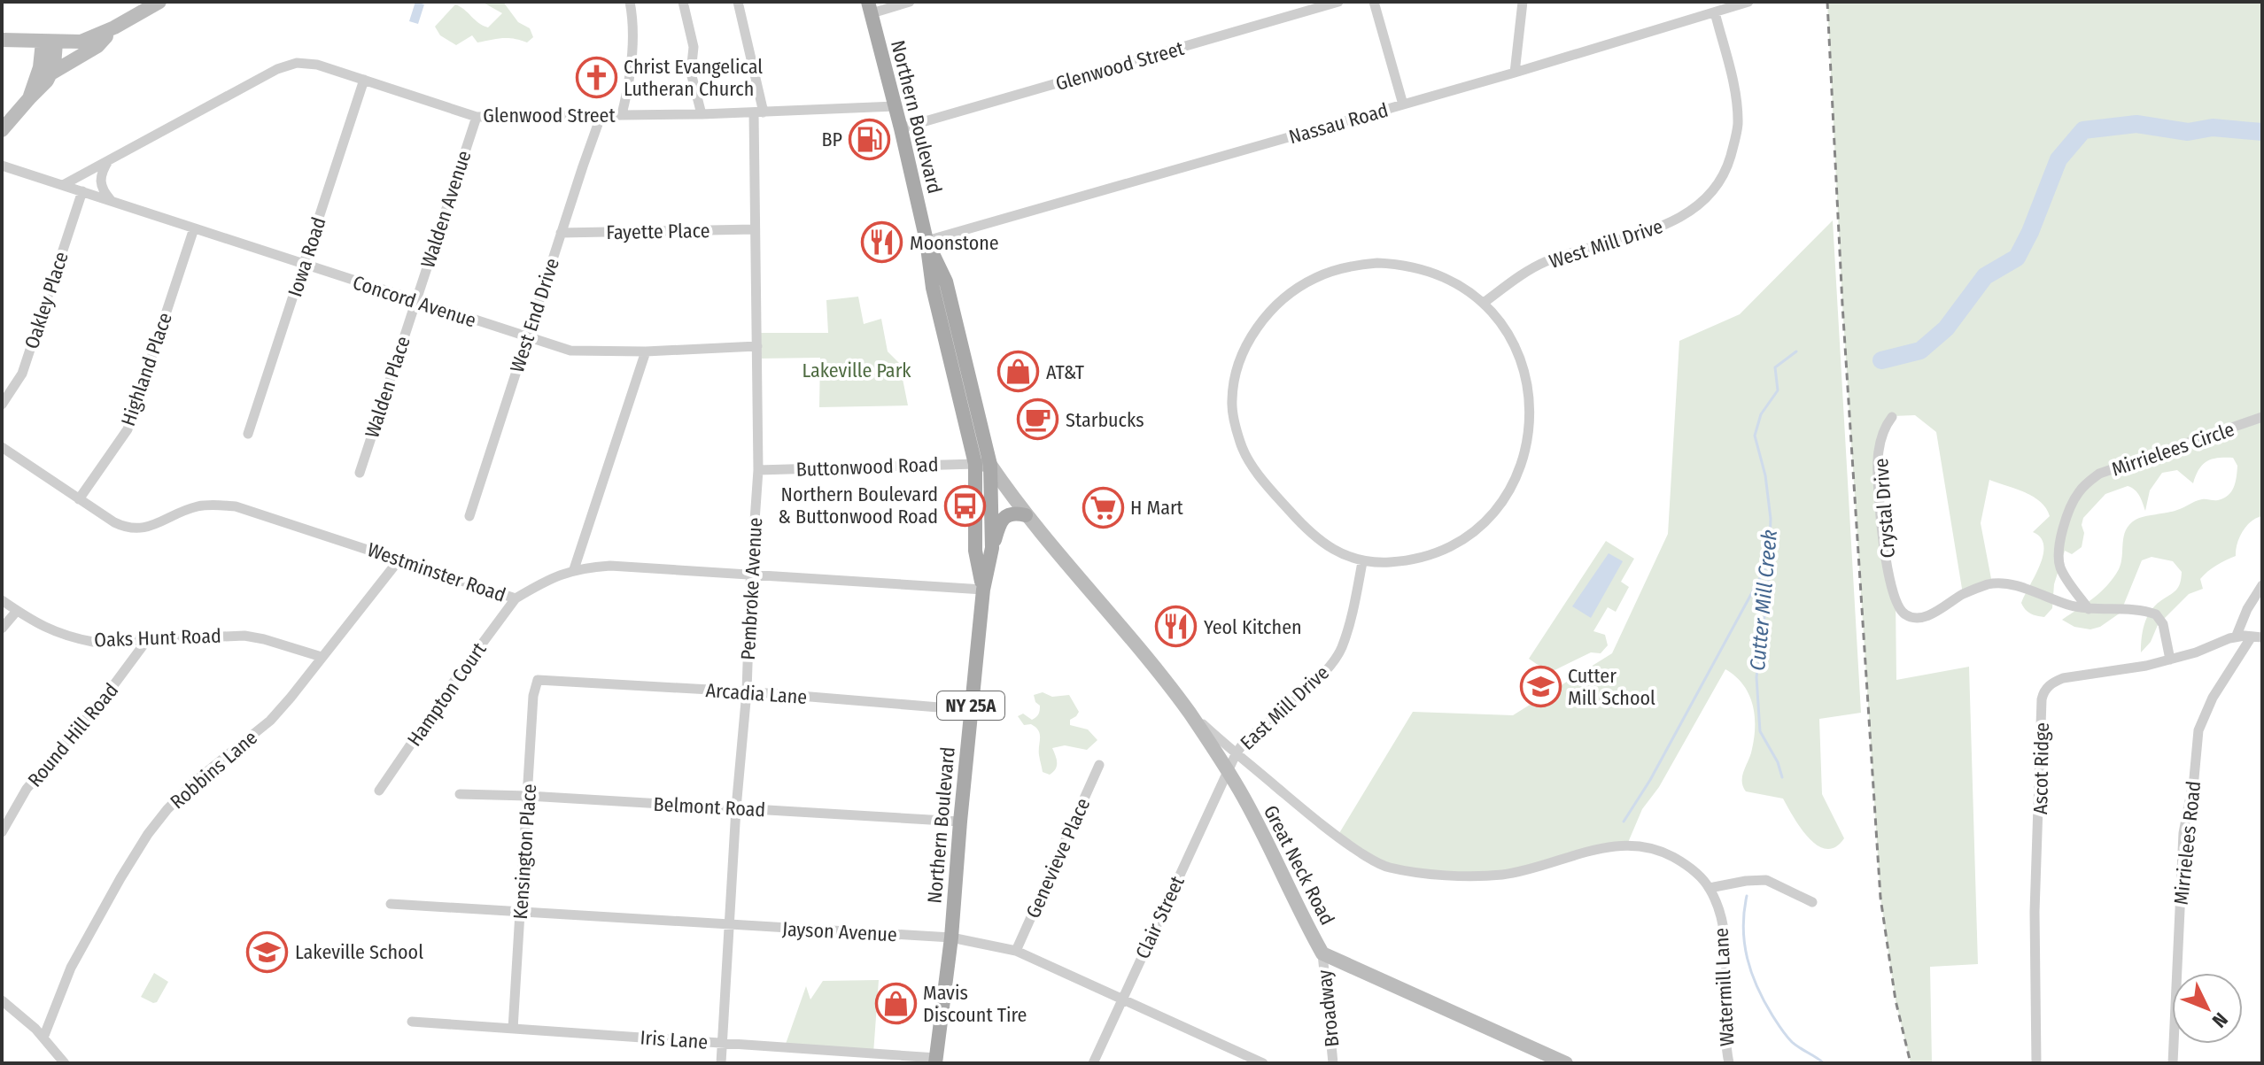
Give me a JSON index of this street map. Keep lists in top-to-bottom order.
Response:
{
  "streets": {
    "main road": ["Northern Boulevard", "NY 25A", "Great Neck Road"],
    "street": [
      "Glenwood Street",
      "Nassau Road",
      "Walden Avenue",
      "Fayette Place",
      "West Mill Drive",
      "Iowa Road",
      "Oakley Place",
      "Concord Avenue",
      "West End Drive",
      "Highland Place",
      "Walden Place",
      "Mirrielees Circle",
      "Buttonwood Road",
      "Crystal Drive",
      "Westminster Road",
      "Pembroke Avenue",
      "Oaks Hunt Road",
      "Arcadia Lane",
      "Hampton Court",
      "East Mill Drive",
      "Round Hill Road",
      "Ascot Ridge",
      "Robbins Lane",
      "Belmont Road",
      "Mirrielees Road",
      "Kensington Place",
      "Genevieve Place",
      "Clair Street",
      "Jayson Avenue",
      "Watermill Lane",
      "Broadway",
      "Iris Lane"
    ]
  },
  "crossings": [
    ["Glenwood Street", "Northern Boulevard"],
    ["Glenwood Street", "Walden Avenue"],
    ["Glenwood Street", "Iowa Road"],
    ["Glenwood Street", "Concord Avenue"],
    ["Glenwood Street", "West End Drive"],
    ["Glenwood Street", "Pembroke Avenue"],
    ["Northern Boulevard", "Nassau Road"],
    ["Northern Boulevard", "Buttonwood Road"],
    ["Northern Boulevard", "Westminster Road"],
    ["Northern Boulevard", "Arcadia Lane"],
    ["Northern Boulevard", "Belmont Road"],
    ["Northern Boulevard", "Great Neck Road"],
    ["Northern Boulevard", "Jayson Avenue"],
    ["Northern Boulevard", "Iris Lane"],
    ["Nassau Road", "West Mill Drive"],
    ["Walden Avenue", "Concord Avenue"],
    ["Walden Avenue", "Walden Place"],
    ["Fayette Place", "West End Drive"],
    ["Fayette Place", "Pembroke Avenue"],
    ["Iowa Road", "Concord Avenue"],
    ["Oakley Place", "Concord Avenue"],
    ["Concord Avenue", "West End Drive"],
    ["Concord Avenue", "Highland Place"],
    ["Concord Avenue", "Walden Place"],
    ["Concord Avenue", "Pembroke Avenue"],
    ["Highland Place", "Westminster Road"],
    ["Mirrielees Circle", "Crystal Drive"],
    ["Buttonwood Road", "Pembroke Avenue"],
    ["Buttonwood Road", "Great Neck Road"],
    ["Westminster Road", "Pembroke Avenue"],
    ["Westminster Road", "Hampton Court"],
    ["Westminster Road", "Robbins Lane"],
    ["Pembroke Avenue", "Arcadia Lane"],
    ["Pembroke Avenue", "Belmont Road"],
    ["Pembroke Avenue", "Jayson Avenue"],
    ["Pembroke Avenue", "Iris Lane"],
    ["Oaks Hunt Road", "Round Hill Road"],
    ["Oaks Hunt Road", "Robbins Lane"],
    ["Arcadia Lane", "Kensington Place"],
    ["East Mill Drive", "Great Neck Road"],
    ["East Mill Drive", "Clair Street"],
    ["Ascot Ridge", "Mirrielees Road"],
    ["Belmont Road", "Kensington Place"],
    ["Kensington Place", "Jayson Avenue"],
    ["Kensington Place", "Iris Lane"],
    ["Genevieve Place", "Jayson Avenue"],
    ["Great Neck Road", "Clair Street"],
    ["Great Neck Road", "Broadway"],
    ["Clair Street", "Jayson Avenue"]
  ],
  "water": ["Cutter Mill Creek"],
  "parks": ["Lakeville Park"],
  "places": {
    "church": ["Christ Evangelical Lutheran Church"],
    "fuel station": ["BP"],
    "restaurant": ["Moonstone", "Yeol Kitchen"],
    "shop": ["AT&T", "Mavis Discount Tire"],
    "cafe": ["Starbucks"],
    "bus stop": ["Northern Boulevard & Buttonwood Road"],
    "supermarket": ["H Mart"],
    "school or university": ["Cutter Mill School", "Lakeville School"]
  },
  "north": "bottom right"
}
